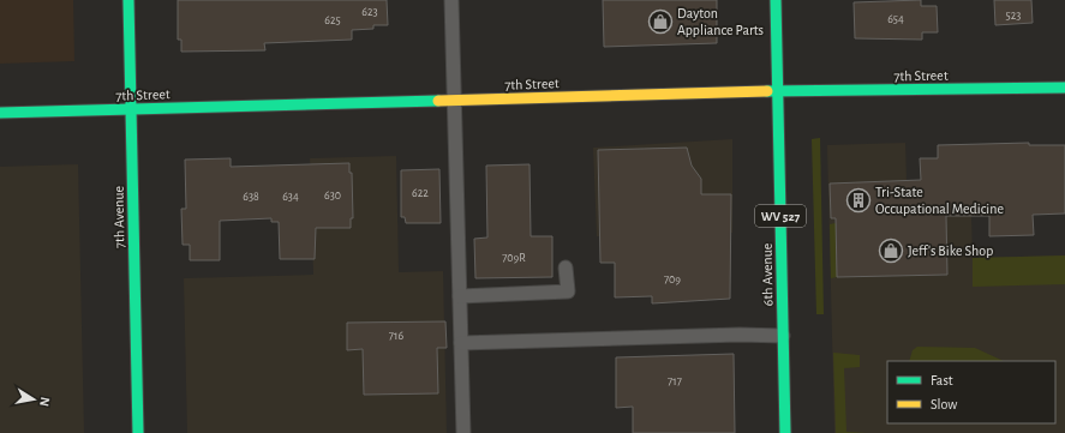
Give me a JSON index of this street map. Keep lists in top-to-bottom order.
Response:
{
  "streets": {
    "street": [
      "7th Street",
      "WV 527",
      "7th Avenue",
      "6th Avenue"
    ]
  },
  "crossings": [
    ["7th Street", "7th Avenue"],
    ["7th Street", "6th Avenue"]
  ],
  "places": {
    "shop": ["Dayton Appliance Parts", "Jeff's Bike Shop"],
    "building": ["Tri-State Occupational Medicine"]
  },
  "house_numbers": [
    "623",
    "523",
    "654",
    "625",
    "622",
    "630",
    "638",
    "634",
    "709R",
    "709",
    "716",
    "717"
  ],
  "legend": ["Fast", "Slow"],
  "north": "right"
}
